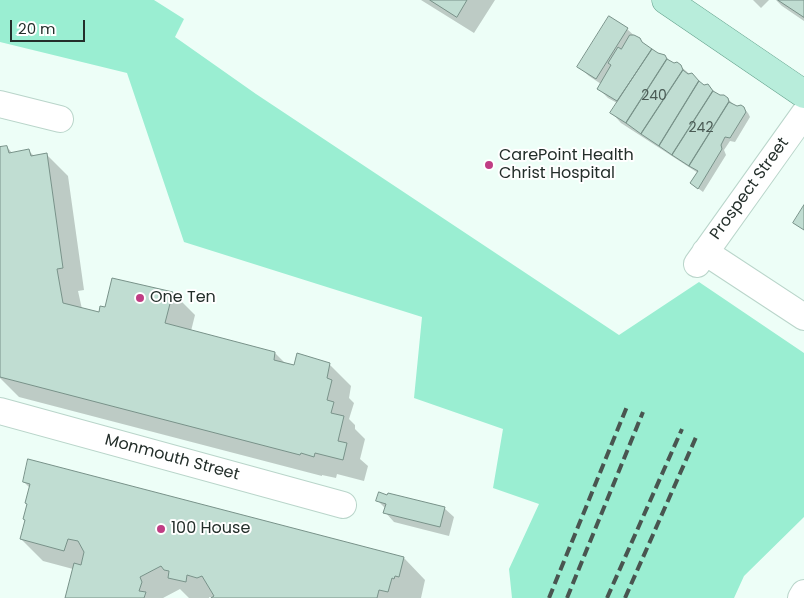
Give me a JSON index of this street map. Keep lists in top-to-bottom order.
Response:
{
  "streets": {
    "street": ["Prospect Street", "Monmouth Street"]
  },
  "places": ["CarePoint Health Christ Hospital", "One Ten", "100 House"],
  "house_numbers": ["240", "242"],
  "scale_bar": "20 m"
}
